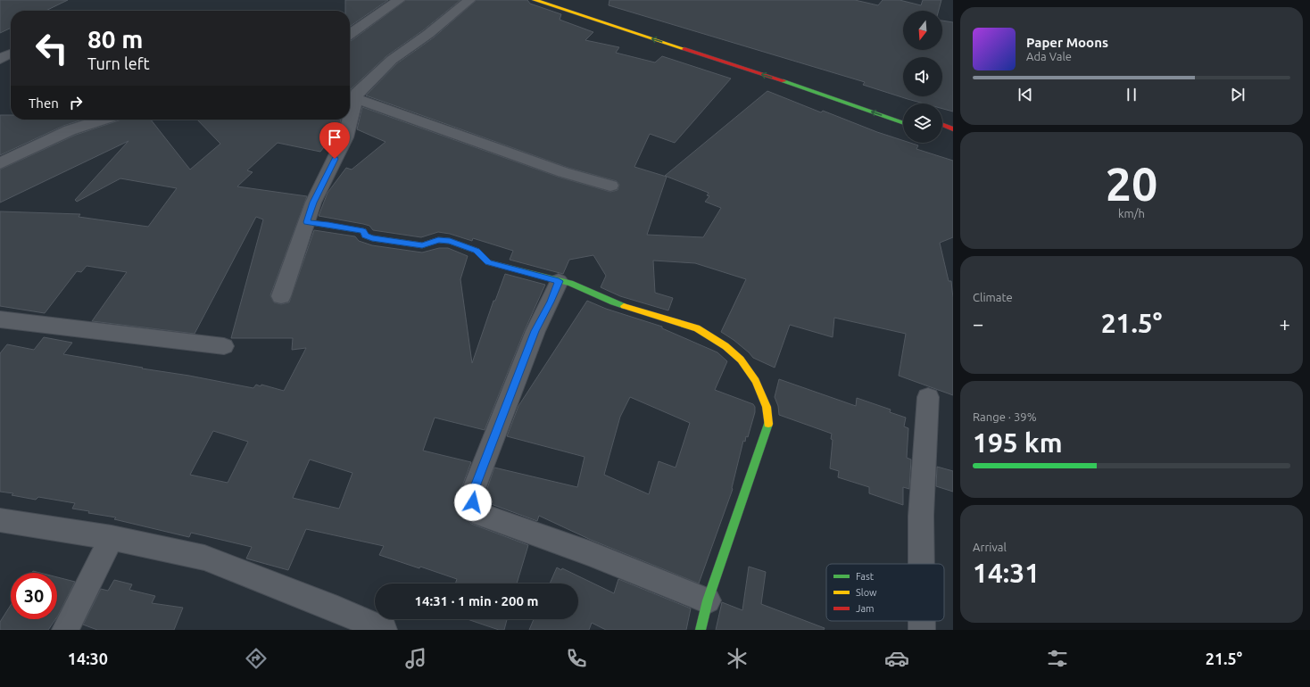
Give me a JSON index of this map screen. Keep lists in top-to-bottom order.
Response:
{
  "legend": ["Fast", "Slow", "Jam"],
  "north": "bottom",
  "page": {
    "turn": ["80 m", "Turn left"],
    "song": ["Paper Moons", "Ada Vale"],
    "then": "Then",
    "tile": [
      ["20", "km/h"],
      "Climate",
      ["Range · 39%", "195 km"],
      ["Arrival", "14:31"]
    ],
    "heat": ["−", "21.5°", "+"],
    "limit": "30",
    "trip": "14:31 · 1 min · 200 m",
    "tabs": ["14:30", "21.5°"]
  }
}
